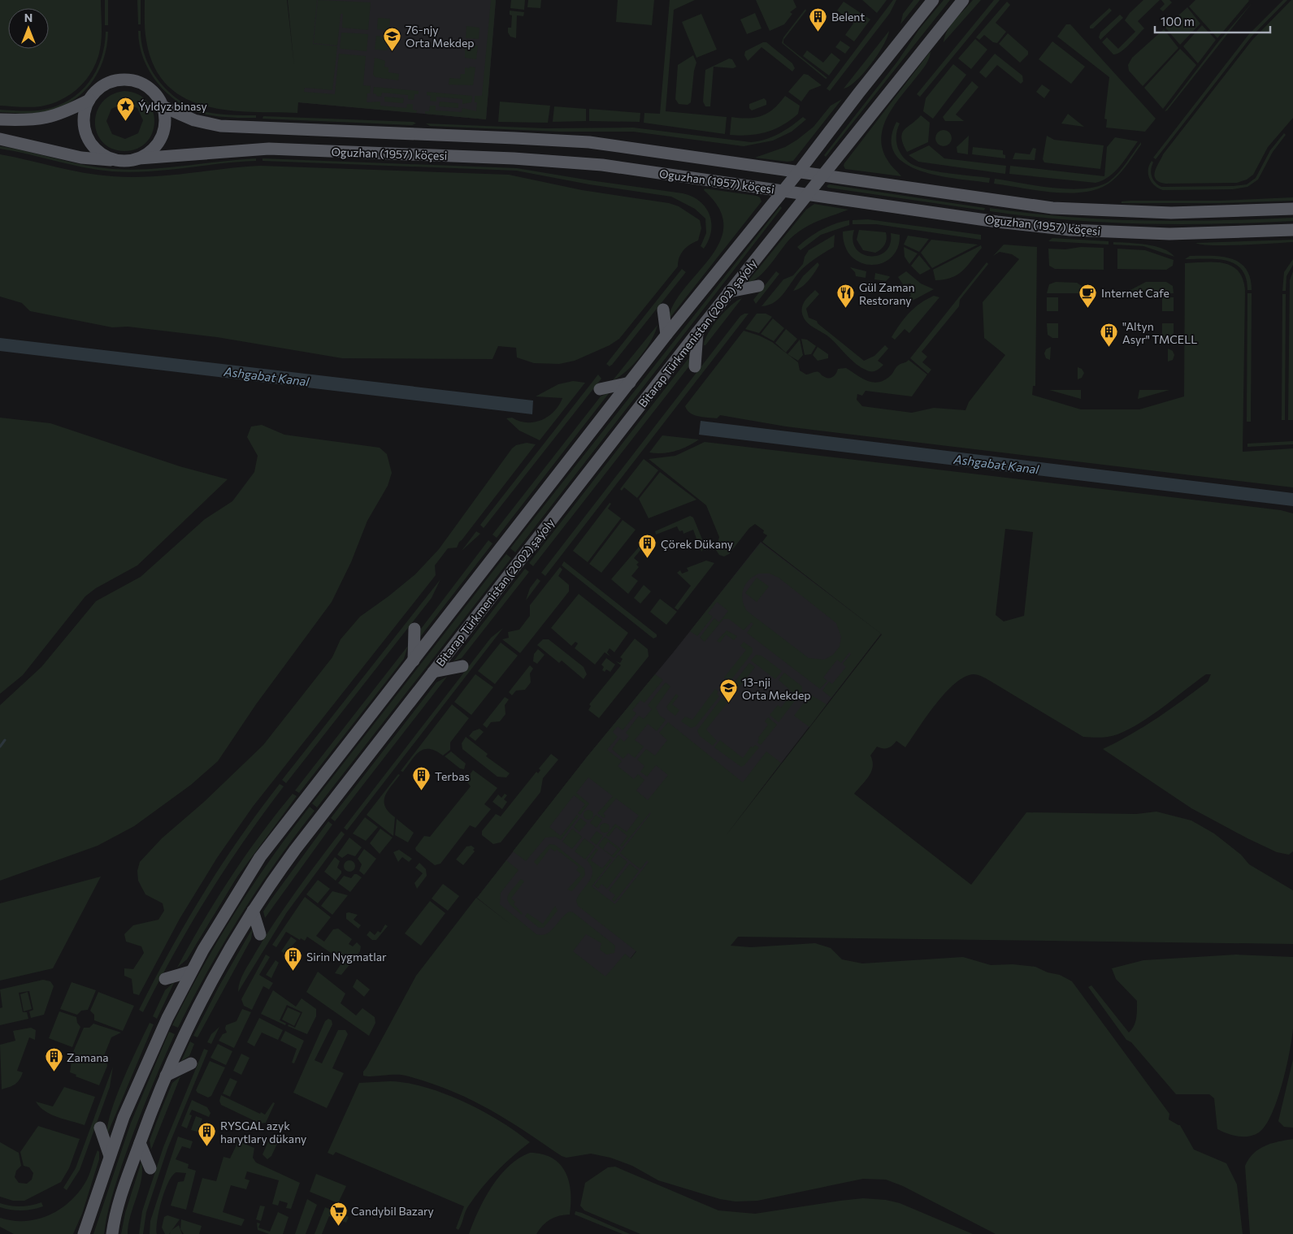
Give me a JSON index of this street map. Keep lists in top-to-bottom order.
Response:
{
  "streets": {
    "main road": ["Oguzhan (1957) köçesi", "Bitarap Türkmenistan (2002) şaýoly"]
  },
  "crossings": [
    ["Oguzhan (1957) köçesi", "Bitarap Türkmenistan (2002) şaýoly"]
  ],
  "water": ["Ashgabat Kanal"],
  "places": {
    "building": [
      "Belent",
      "\"Altyn Asyr\" TMCELL",
      "Çörek Dükany",
      "Terbas",
      "Sirin Nygmatlar",
      "Zamana",
      "RYSGAL azyk harytlary dükany"
    ],
    "school or university": ["76-njy Orta Mekdep", "13-nji Orta Mekdep"],
    "place": ["Ýyldyz binasy"],
    "cafe": ["Internet Cafe"],
    "restaurant": ["Gül Zaman Restorany"],
    "supermarket": ["Candybil Bazary"]
  },
  "scale_bar": "100 m",
  "north": "top"
}
